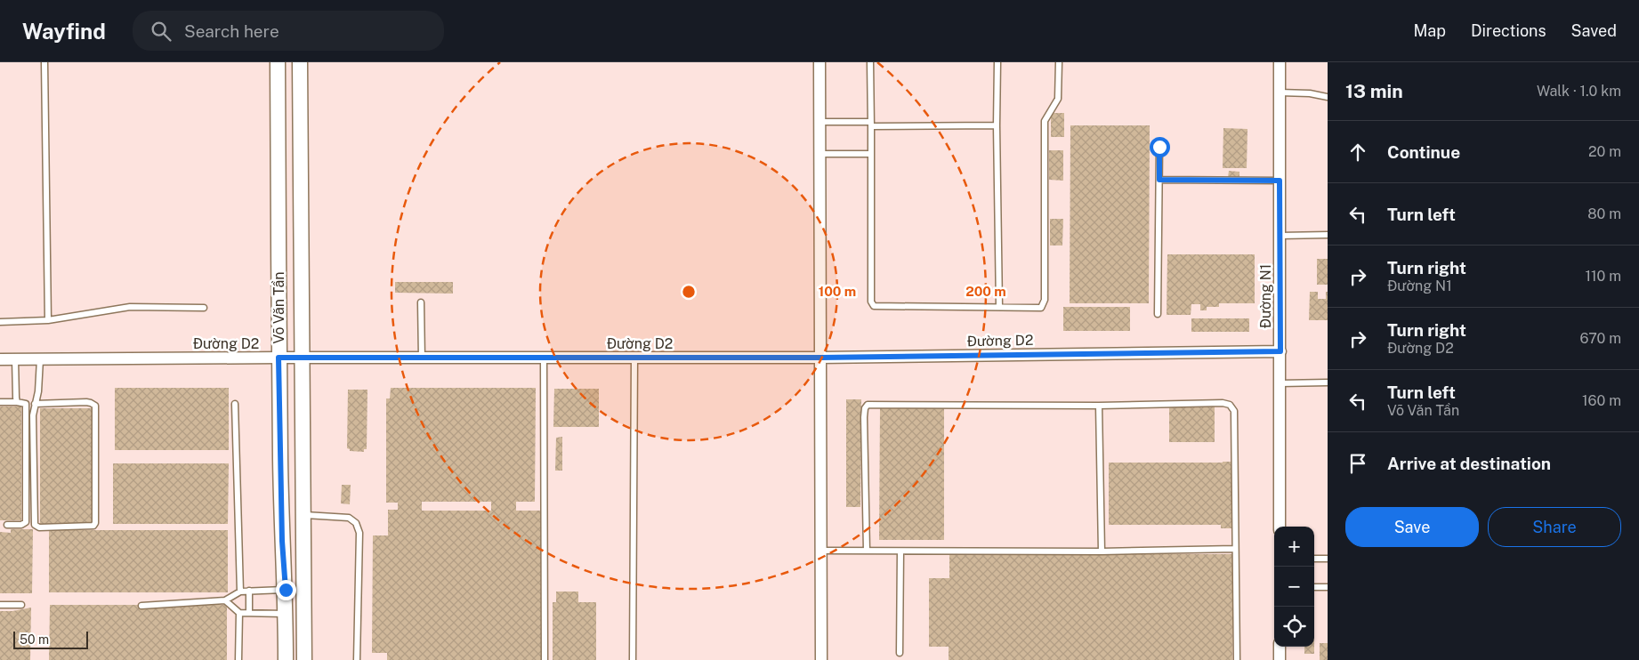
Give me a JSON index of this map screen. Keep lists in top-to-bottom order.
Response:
{
  "streets": {
    "street": ["Đường N1", "Võ Văn Tần", "Đường D2"]
  },
  "crossings": [
    ["Đường N1", "Đường D2"],
    ["Võ Văn Tần", "Đường D2"]
  ],
  "scale_bar": "50 m",
  "page": {
    "header": "Wayfind",
    "search": "Search here",
    "nav": ["Map", "Directions", "Saved"],
    "heading": ["13 min", "Walk · 1.0 km"],
    "list": [
      ["Continue", "20 m"],
      ["Turn left", "80 m"],
      ["Turn right", "Đường N1", "110 m"],
      ["Turn right", "Đường D2", "670 m"],
      ["Turn left", "Võ Văn Tần", "160 m"],
      "Arrive at destination"
    ],
    "buttons": ["Save", "Share"],
    "map_buttons": ["+", "−"],
    "scale": "50 m"
  },
  "rings": ["100 m", "200 m"]
}
